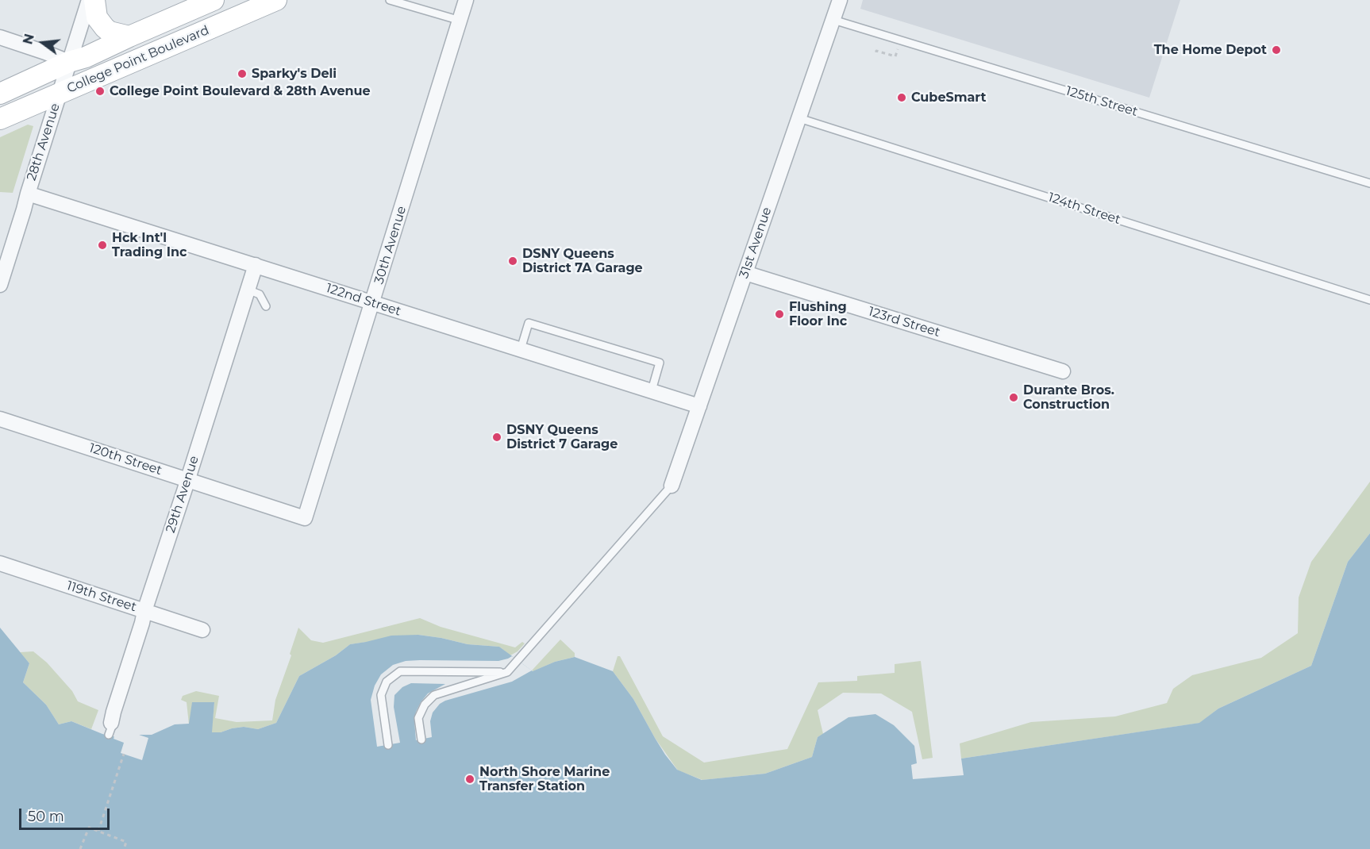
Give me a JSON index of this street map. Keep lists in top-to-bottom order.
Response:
{
  "streets": {
    "main road": ["College Point Boulevard"],
    "street": [
      "28th Avenue",
      "31st Avenue",
      "30th Avenue",
      "122nd Street",
      "123rd Street",
      "120th Street",
      "29th Avenue",
      "119th Street"
    ],
    "lane": ["125th Street", "124th Street"]
  },
  "crossings": [
    ["College Point Boulevard", "28th Avenue"],
    ["125th Street", "31st Avenue"],
    ["28th Avenue", "122nd Street"],
    ["124th Street", "31st Avenue"],
    ["31st Avenue", "122nd Street"],
    ["31st Avenue", "123rd Street"],
    ["30th Avenue", "122nd Street"],
    ["30th Avenue", "120th Street"],
    ["122nd Street", "29th Avenue"],
    ["120th Street", "29th Avenue"],
    ["29th Avenue", "119th Street"]
  ],
  "places": [
    "The Home Depot",
    "Sparky's Deli",
    "College Point Boulevard & 28th Avenue",
    "CubeSmart",
    "Hck Int'l Trading Inc",
    "DSNY Queens District 7A Garage",
    "Flushing Floor Inc",
    "Durante Bros. Construction",
    "DSNY Queens District 7 Garage",
    "North Shore Marine Transfer Station"
  ],
  "scale_bar": "50 m",
  "north": "left"
}
